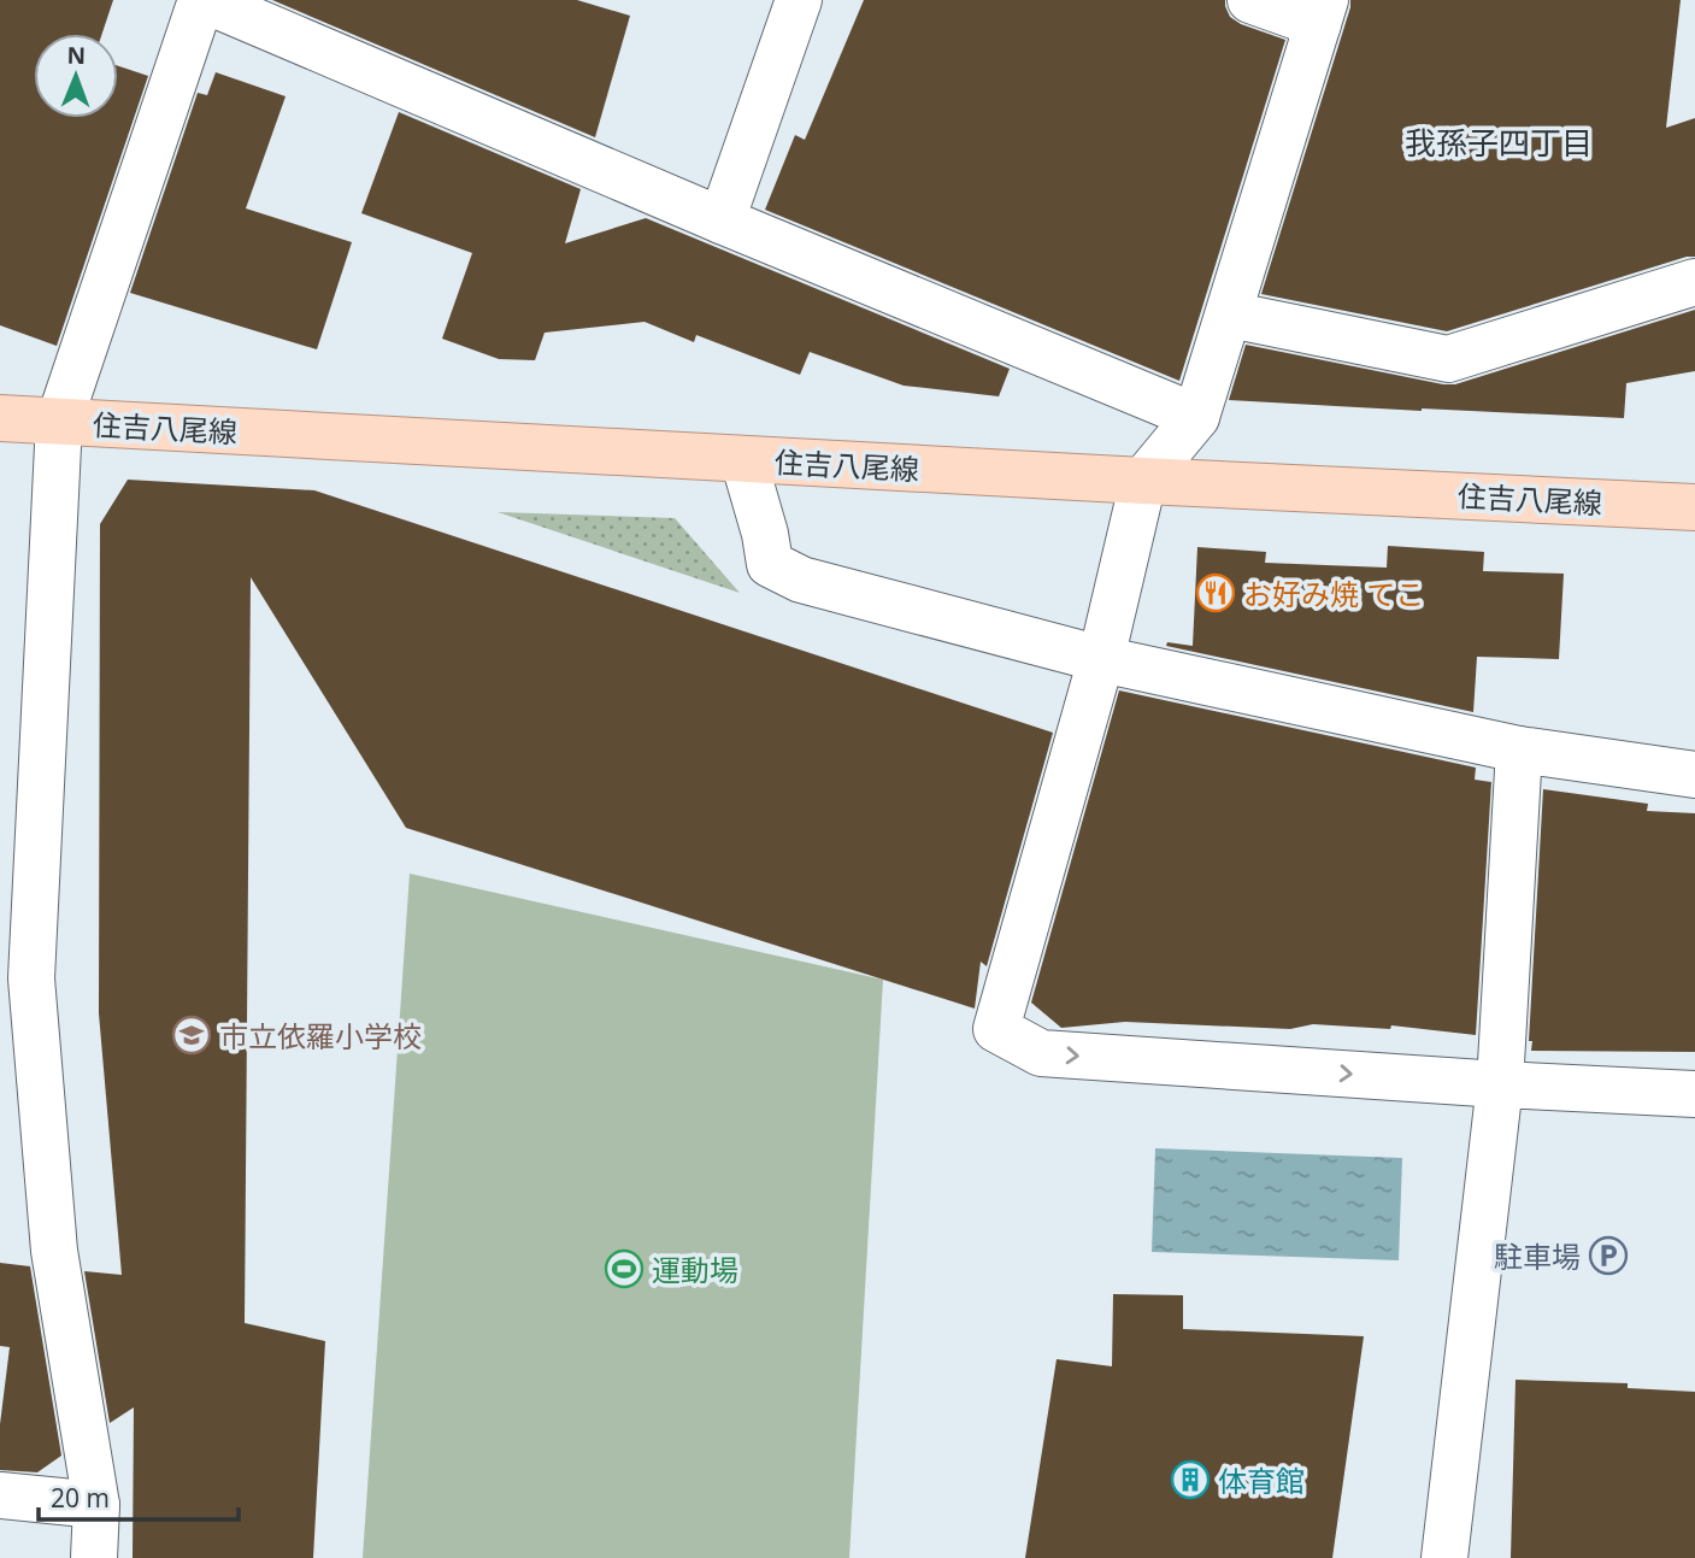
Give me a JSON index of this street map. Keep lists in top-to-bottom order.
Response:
{
  "streets": {
    "main road": ["住吉八尾線"]
  },
  "districts": ["我孫子四丁目"],
  "places": {
    "restaurant": ["お好み焼 てこ"],
    "school or university": ["市立依羅小学校"],
    "parking": ["駐車場"],
    "sports": ["運動場"],
    "building": ["体育館"]
  },
  "scale_bar": "20 m",
  "north": "top"
}
